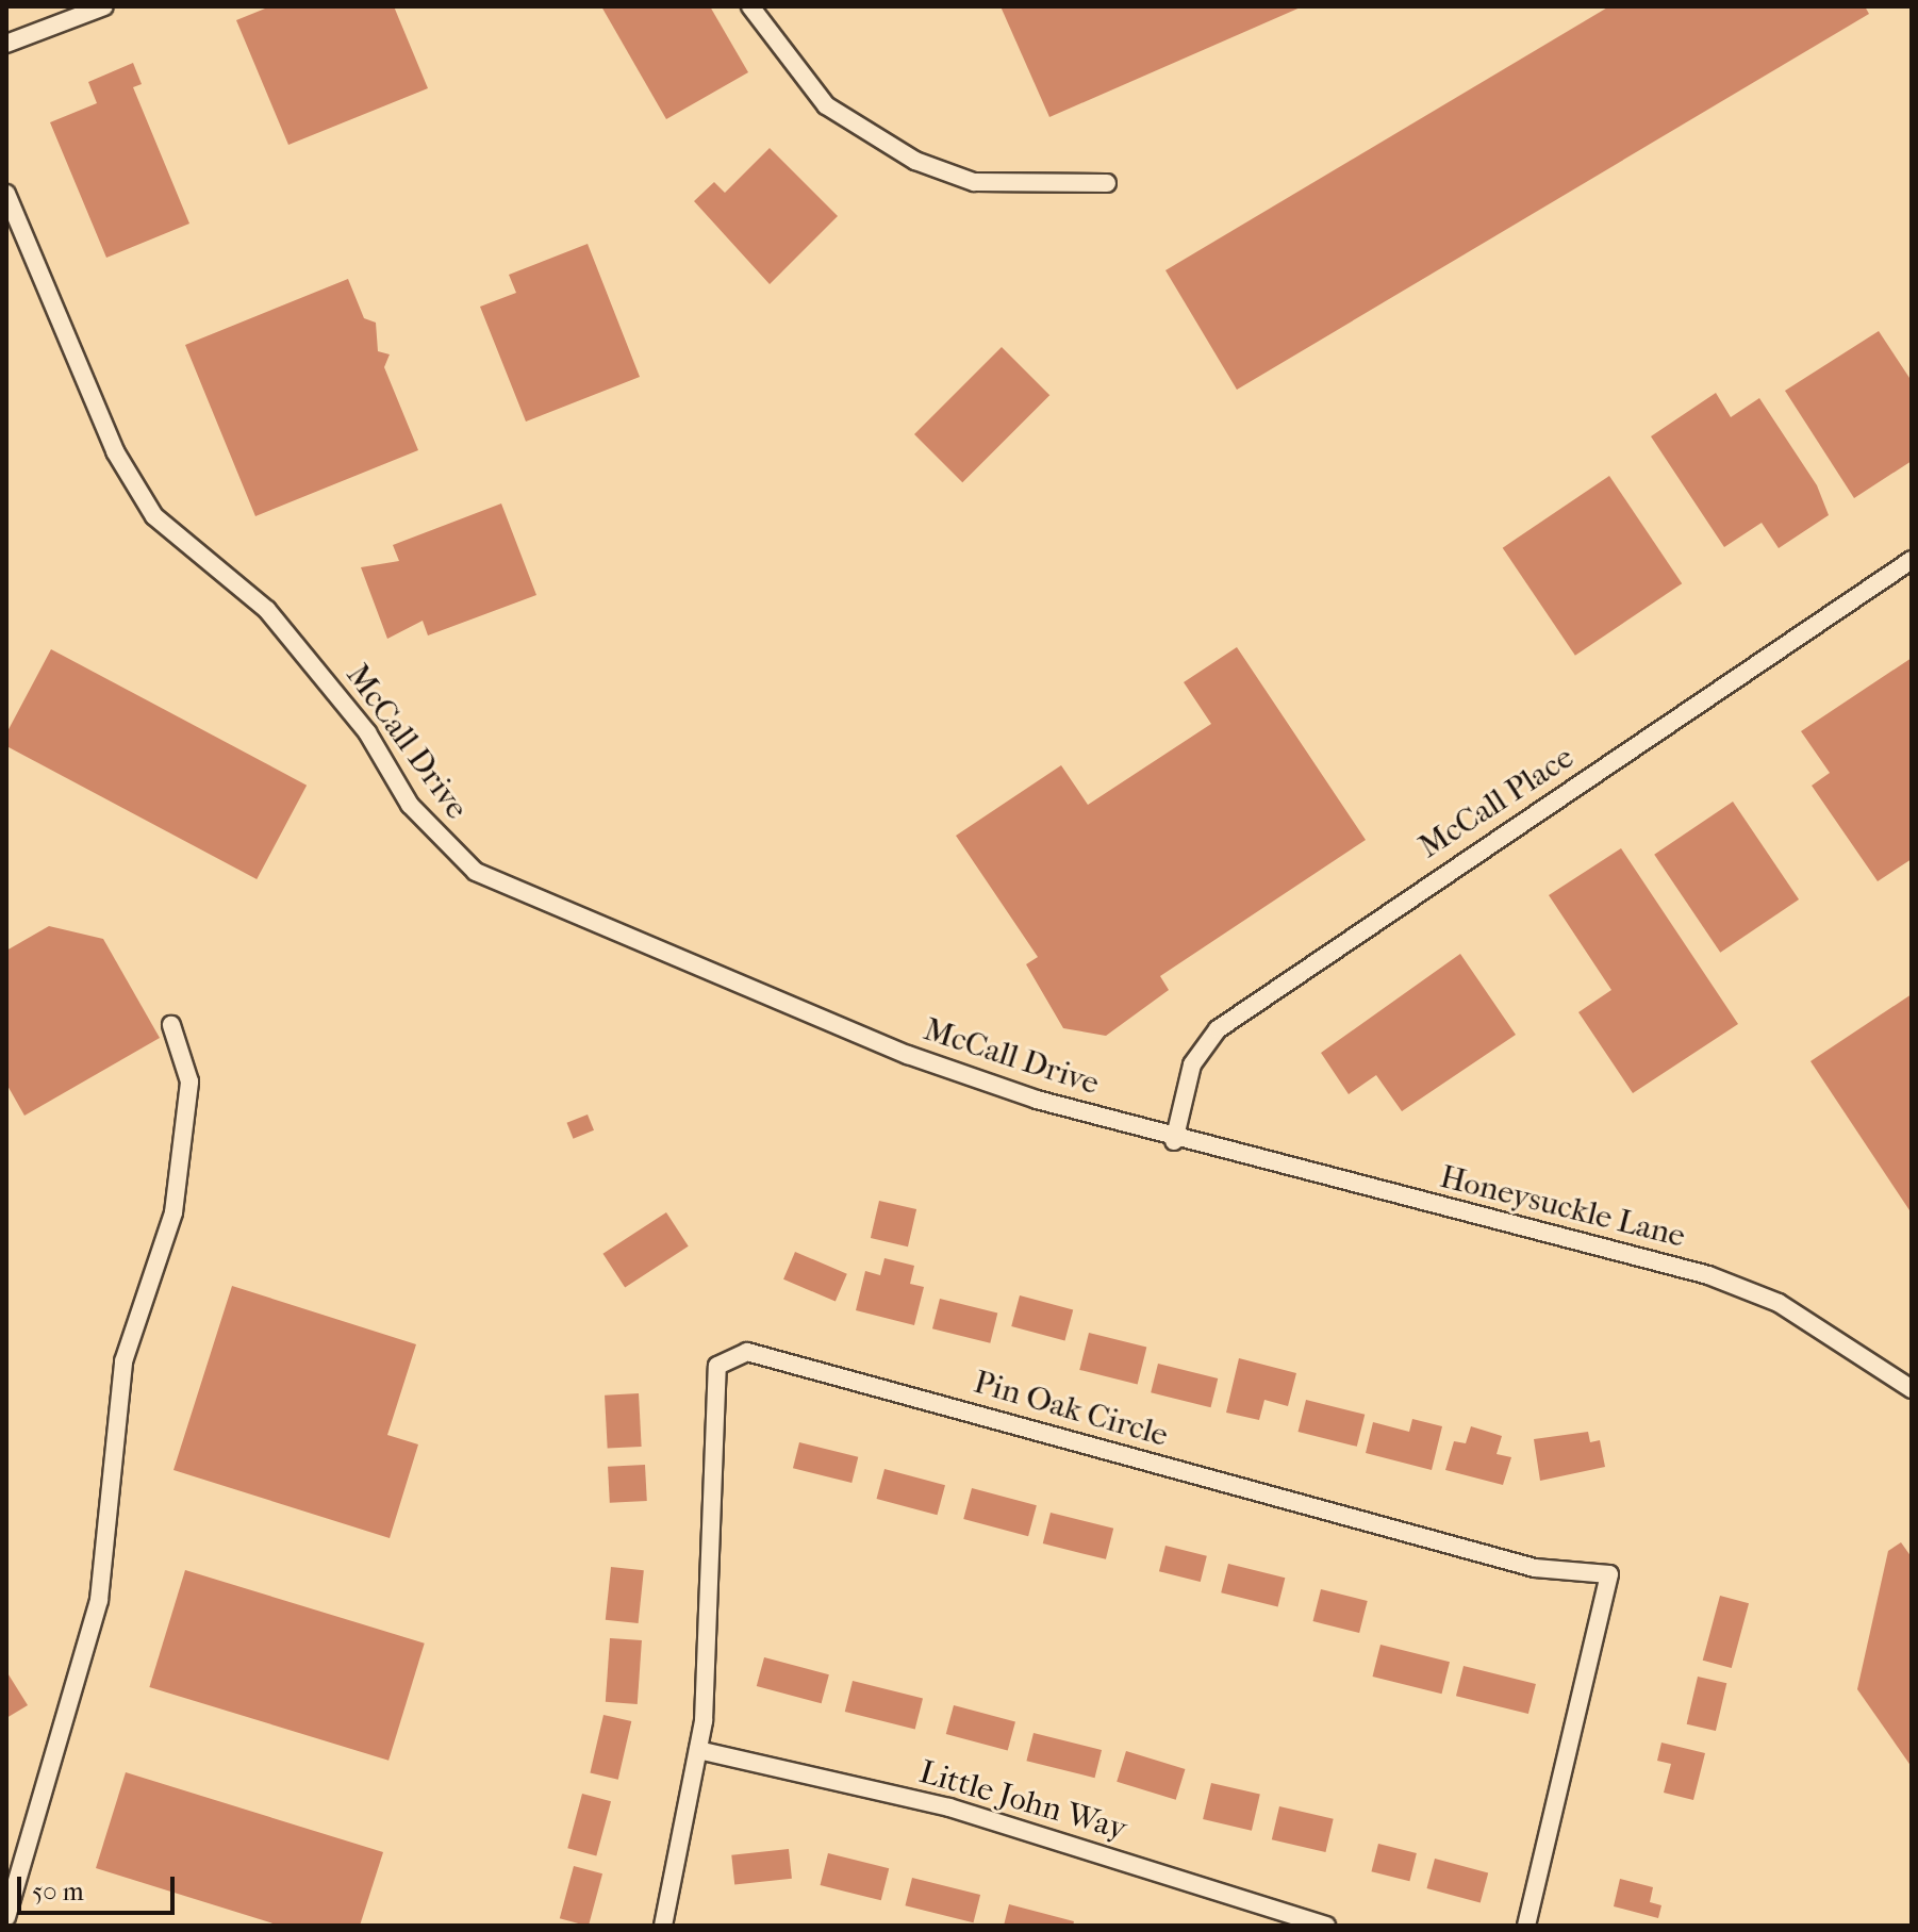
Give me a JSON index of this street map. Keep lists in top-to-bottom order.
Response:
{
  "streets": {
    "street": [
      "McCall Drive",
      "McCall Place",
      "Honeysuckle Lane",
      "Pin Oak Circle",
      "Little John Way"
    ]
  },
  "crossings": [
    ["McCall Drive", "McCall Place"],
    ["McCall Drive", "Honeysuckle Lane"],
    ["McCall Place", "Honeysuckle Lane"],
    ["Pin Oak Circle", "Little John Way"]
  ],
  "scale_bar": "50 m"
}
